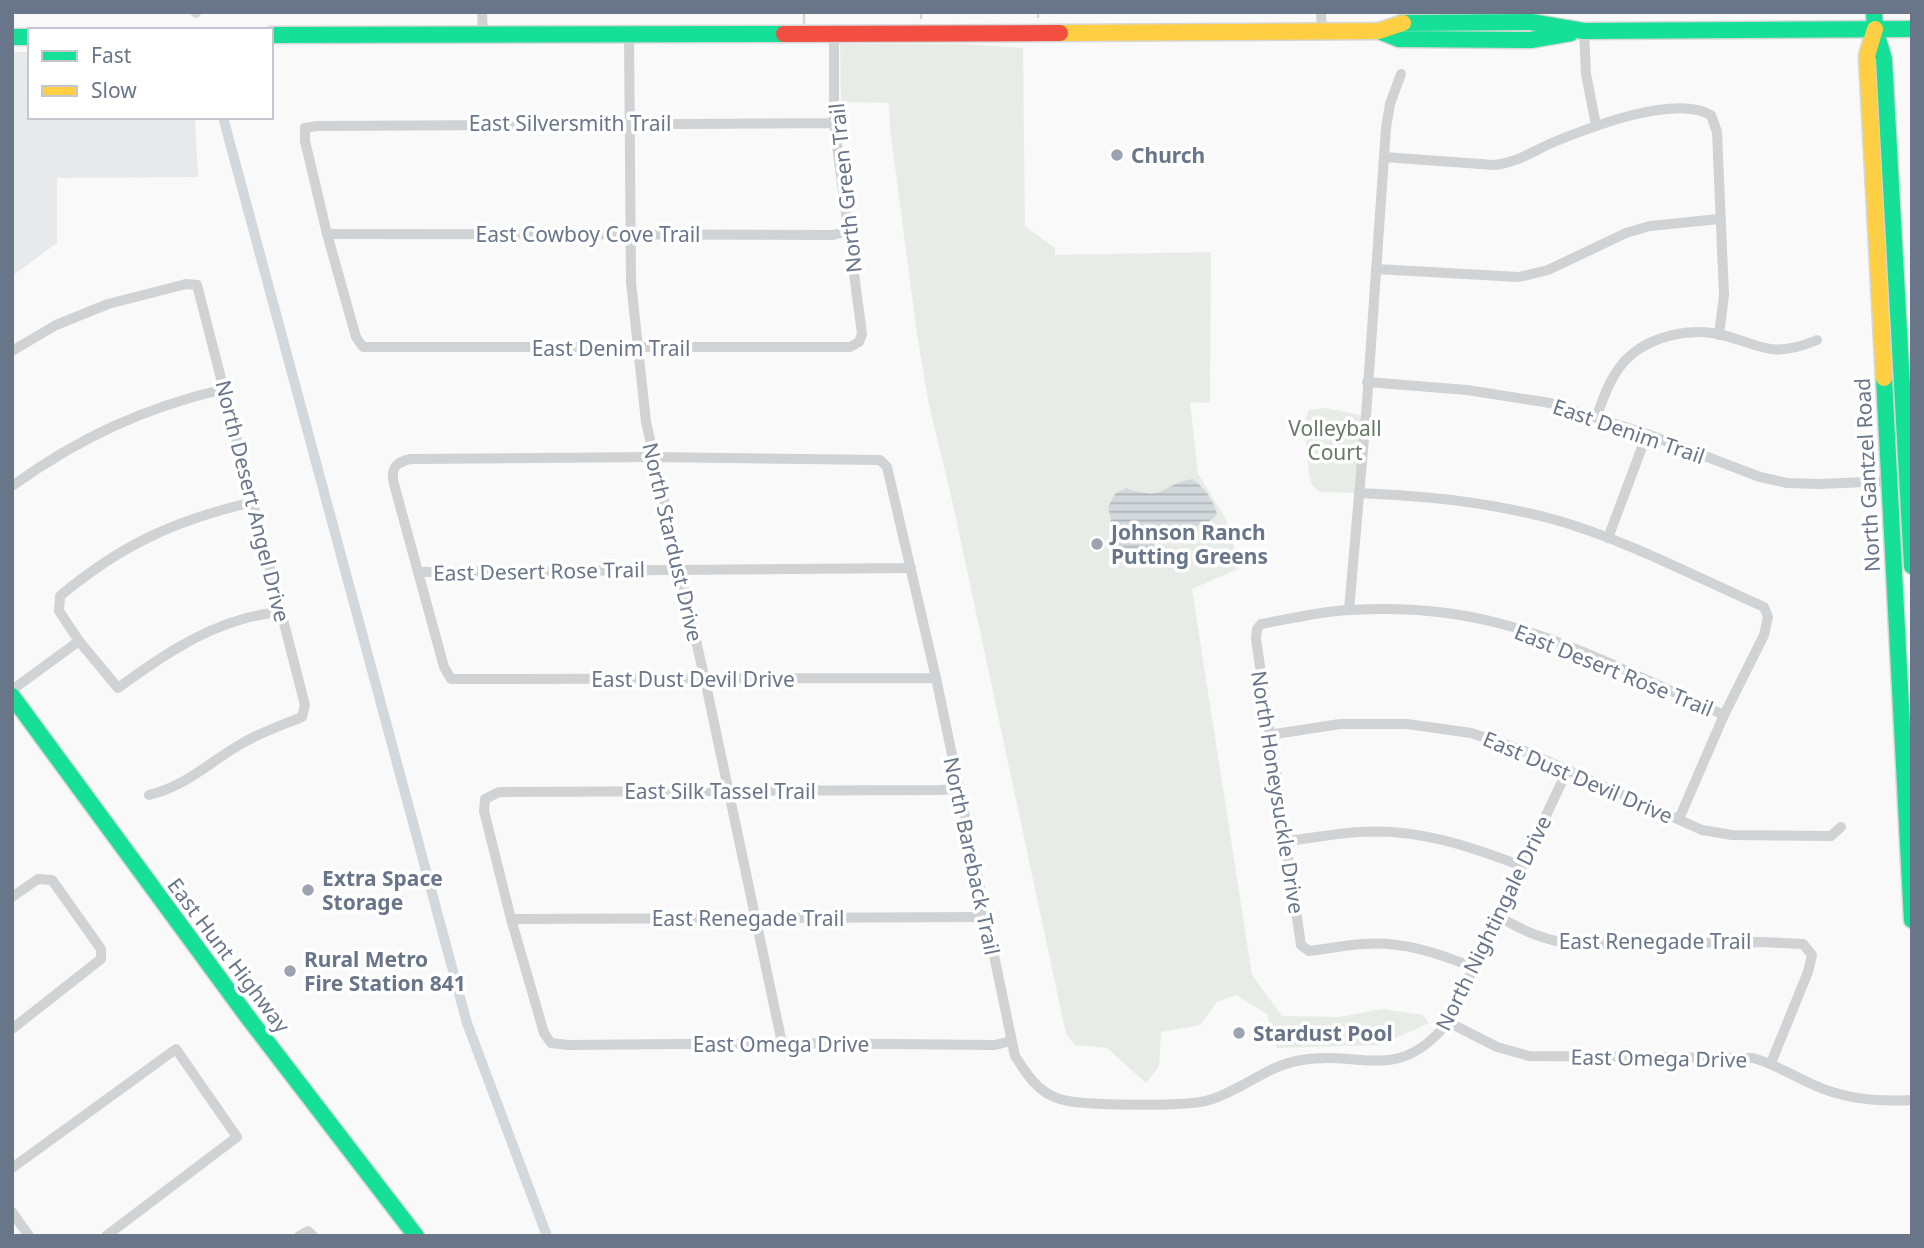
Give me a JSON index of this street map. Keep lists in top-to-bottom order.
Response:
{
  "streets": {
    "main road": ["North Gantzel Road", "East Hunt Highway"],
    "street": [
      "East Silversmith Trail",
      "North Green Trail",
      "East Cowboy Cove Trail",
      "East Denim Trail",
      "North Desert Angel Drive",
      "North Stardust Drive",
      "East Desert Rose Trail",
      "East Dust Devil Drive",
      "East Silk Tassel Trail",
      "North Honeysuckle Drive",
      "North Bareback Trail",
      "East Renegade Trail",
      "North Nightingale Drive",
      "East Omega Drive"
    ]
  },
  "crossings": [
    ["East Silversmith Trail", "North Green Trail"],
    ["East Silversmith Trail", "East Cowboy Cove Trail"],
    ["East Silversmith Trail", "East Denim Trail"],
    ["East Silversmith Trail", "North Stardust Drive"],
    ["North Green Trail", "East Cowboy Cove Trail"],
    ["North Green Trail", "East Denim Trail"],
    ["East Cowboy Cove Trail", "East Denim Trail"],
    ["East Cowboy Cove Trail", "North Stardust Drive"],
    ["East Denim Trail", "North Gantzel Road"],
    ["East Denim Trail", "North Stardust Drive"],
    ["North Stardust Drive", "East Desert Rose Trail"],
    ["North Stardust Drive", "East Dust Devil Drive"],
    ["North Stardust Drive", "East Silk Tassel Trail"],
    ["North Stardust Drive", "North Bareback Trail"],
    ["North Stardust Drive", "East Renegade Trail"],
    ["North Stardust Drive", "East Omega Drive"],
    ["East Desert Rose Trail", "East Dust Devil Drive"],
    ["East Desert Rose Trail", "North Honeysuckle Drive"],
    ["East Desert Rose Trail", "North Bareback Trail"],
    ["East Dust Devil Drive", "North Honeysuckle Drive"],
    ["East Dust Devil Drive", "North Bareback Trail"],
    ["East Dust Devil Drive", "North Nightingale Drive"],
    ["East Silk Tassel Trail", "North Bareback Trail"],
    ["East Silk Tassel Trail", "East Renegade Trail"],
    ["East Silk Tassel Trail", "East Omega Drive"],
    ["North Honeysuckle Drive", "North Nightingale Drive"],
    ["North Bareback Trail", "East Renegade Trail"],
    ["North Bareback Trail", "North Nightingale Drive"],
    ["North Bareback Trail", "East Omega Drive"],
    ["East Renegade Trail", "North Nightingale Drive"],
    ["East Renegade Trail", "East Omega Drive"],
    ["North Nightingale Drive", "East Omega Drive"]
  ],
  "parks": ["Volleyball Court"],
  "places": [
    "Church",
    "Johnson Ranch Putting Greens",
    "Extra Space Storage",
    "Rural Metro Fire Station 841",
    "Stardust Pool"
  ],
  "legend": ["Fast", "Slow"]
}
